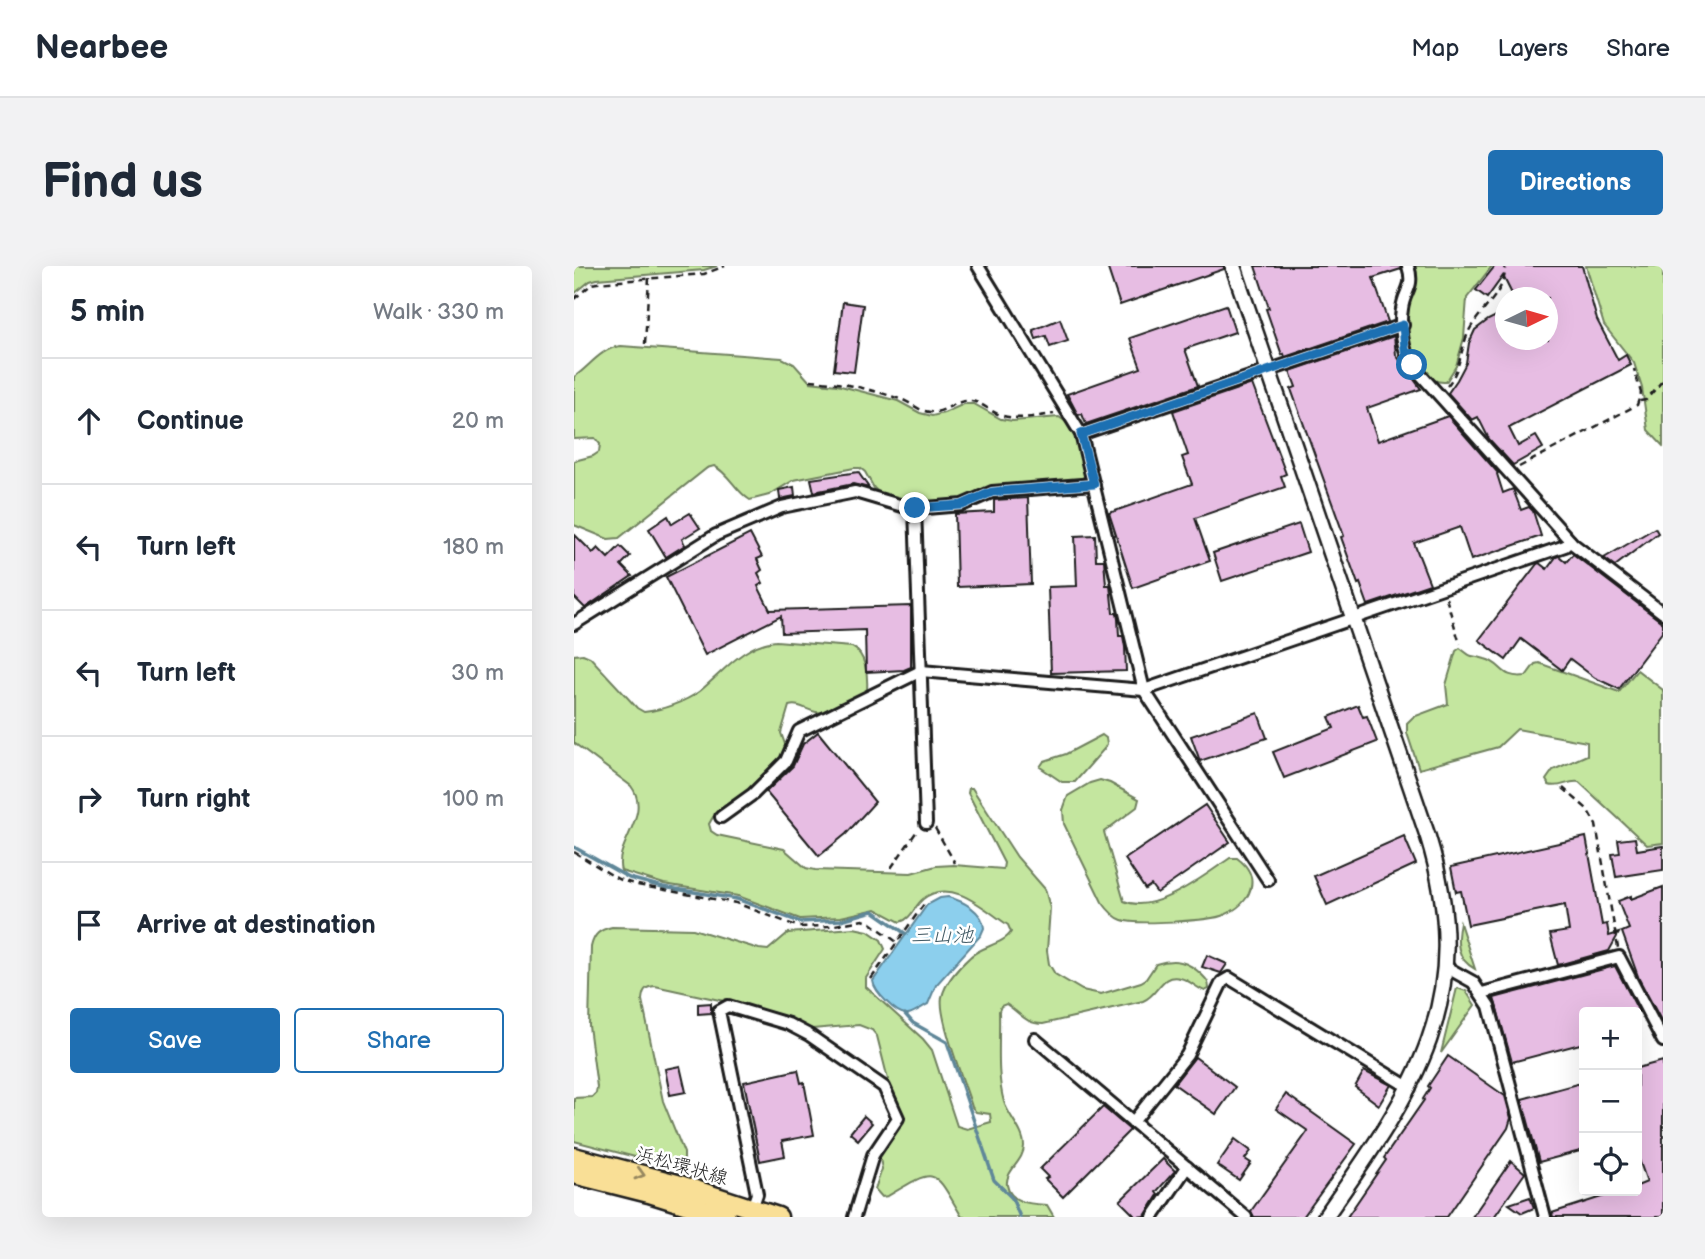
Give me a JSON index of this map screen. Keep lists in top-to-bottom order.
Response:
{
  "streets": {
    "main road": ["浜松環状線"]
  },
  "water": ["三山池"],
  "north": "right",
  "page": {
    "header": "Nearbee",
    "nav": ["Map", "Layers", "Share"],
    "buttons": [
      "Directions",
      ["Save", "Share"]
    ],
    "title": "Find us",
    "heading": ["5 min", "Walk · 330 m"],
    "list": [
      ["Continue", "20 m"],
      ["Turn left", "180 m"],
      ["Turn left", "30 m"],
      ["Turn right", "100 m"],
      "Arrive at destination"
    ],
    "map_buttons": ["+", "−"]
  }
}
